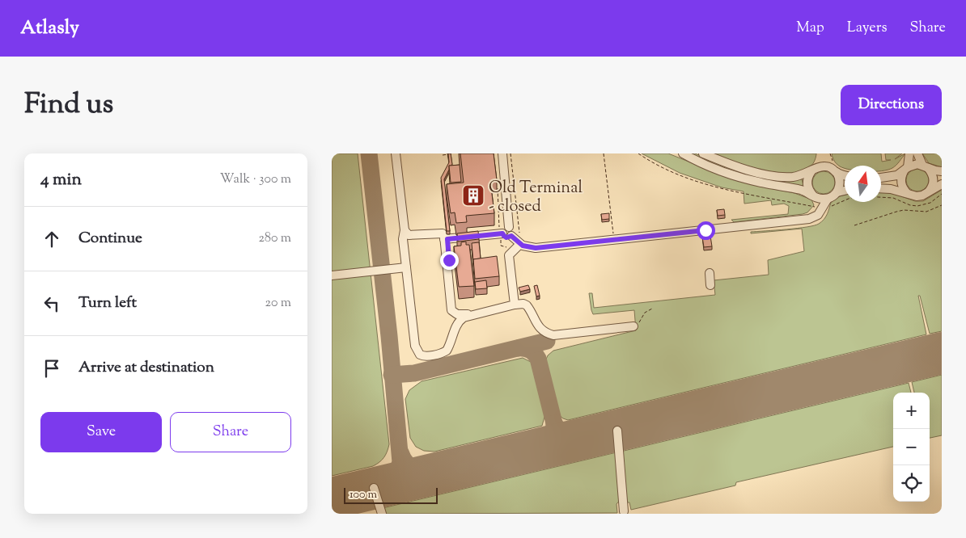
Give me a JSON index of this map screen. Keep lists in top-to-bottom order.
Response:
{
  "places": {
    "building": ["Old Terminal - closed"]
  },
  "scale_bar": "100 m",
  "north": "top",
  "page": {
    "header": "Atlasly",
    "nav": ["Map", "Layers", "Share"],
    "title": "Find us",
    "buttons": [
      "Directions",
      ["Save", "Share"]
    ],
    "heading": ["4 min", "Walk · 300 m"],
    "list": [
      ["Continue", "280 m"],
      ["Turn left", "20 m"],
      "Arrive at destination"
    ],
    "map_buttons": ["+", "−"],
    "scale": "100 m"
  }
}
